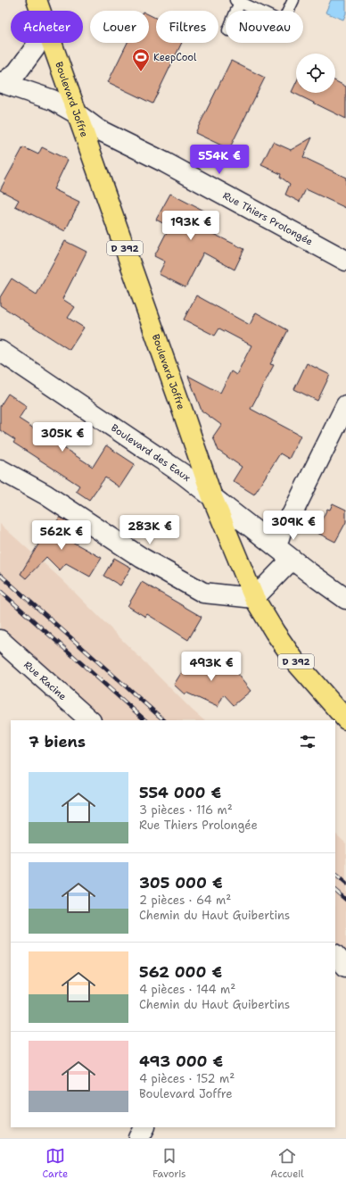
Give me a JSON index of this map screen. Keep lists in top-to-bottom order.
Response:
{
  "streets": {
    "main road": ["Boulevard Joffre", "D 392"],
    "street": ["Rue Thiers Prolongée", "Boulevard des Eaux", "Rue Racine"]
  },
  "crossings": [
    ["Boulevard Joffre", "Rue Thiers Prolongée"],
    ["Boulevard Joffre", "Boulevard des Eaux"]
  ],
  "places": {
    "sports": ["KeepCool"]
  },
  "page": {
    "chip": [
      "Acheter",
      "Louer",
      "Filtres",
      "Nouveau"
    ],
    "price": [
      "554K €",
      "193K €",
      "305K €",
      "309K €",
      "283K €",
      "562K €",
      "493K €"
    ],
    "heading": "7 biens",
    "list": [
      {
        "name": "554 000 €",
        "note": "3 pièces · 116 m² · Rue Thiers Prolongée"
      },
      {
        "name": "305 000 €",
        "note": "2 pièces · 64 m² · Chemin du Haut Guibertins"
      },
      {
        "name": "562 000 €",
        "note": "4 pièces · 144 m² · Chemin du Haut Guibertins"
      },
      {
        "name": "493 000 €",
        "note": "4 pièces · 152 m² · Boulevard Joffre"
      }
    ],
    "tabs": ["Carte", "Favoris", "Accueil"]
  }
}
